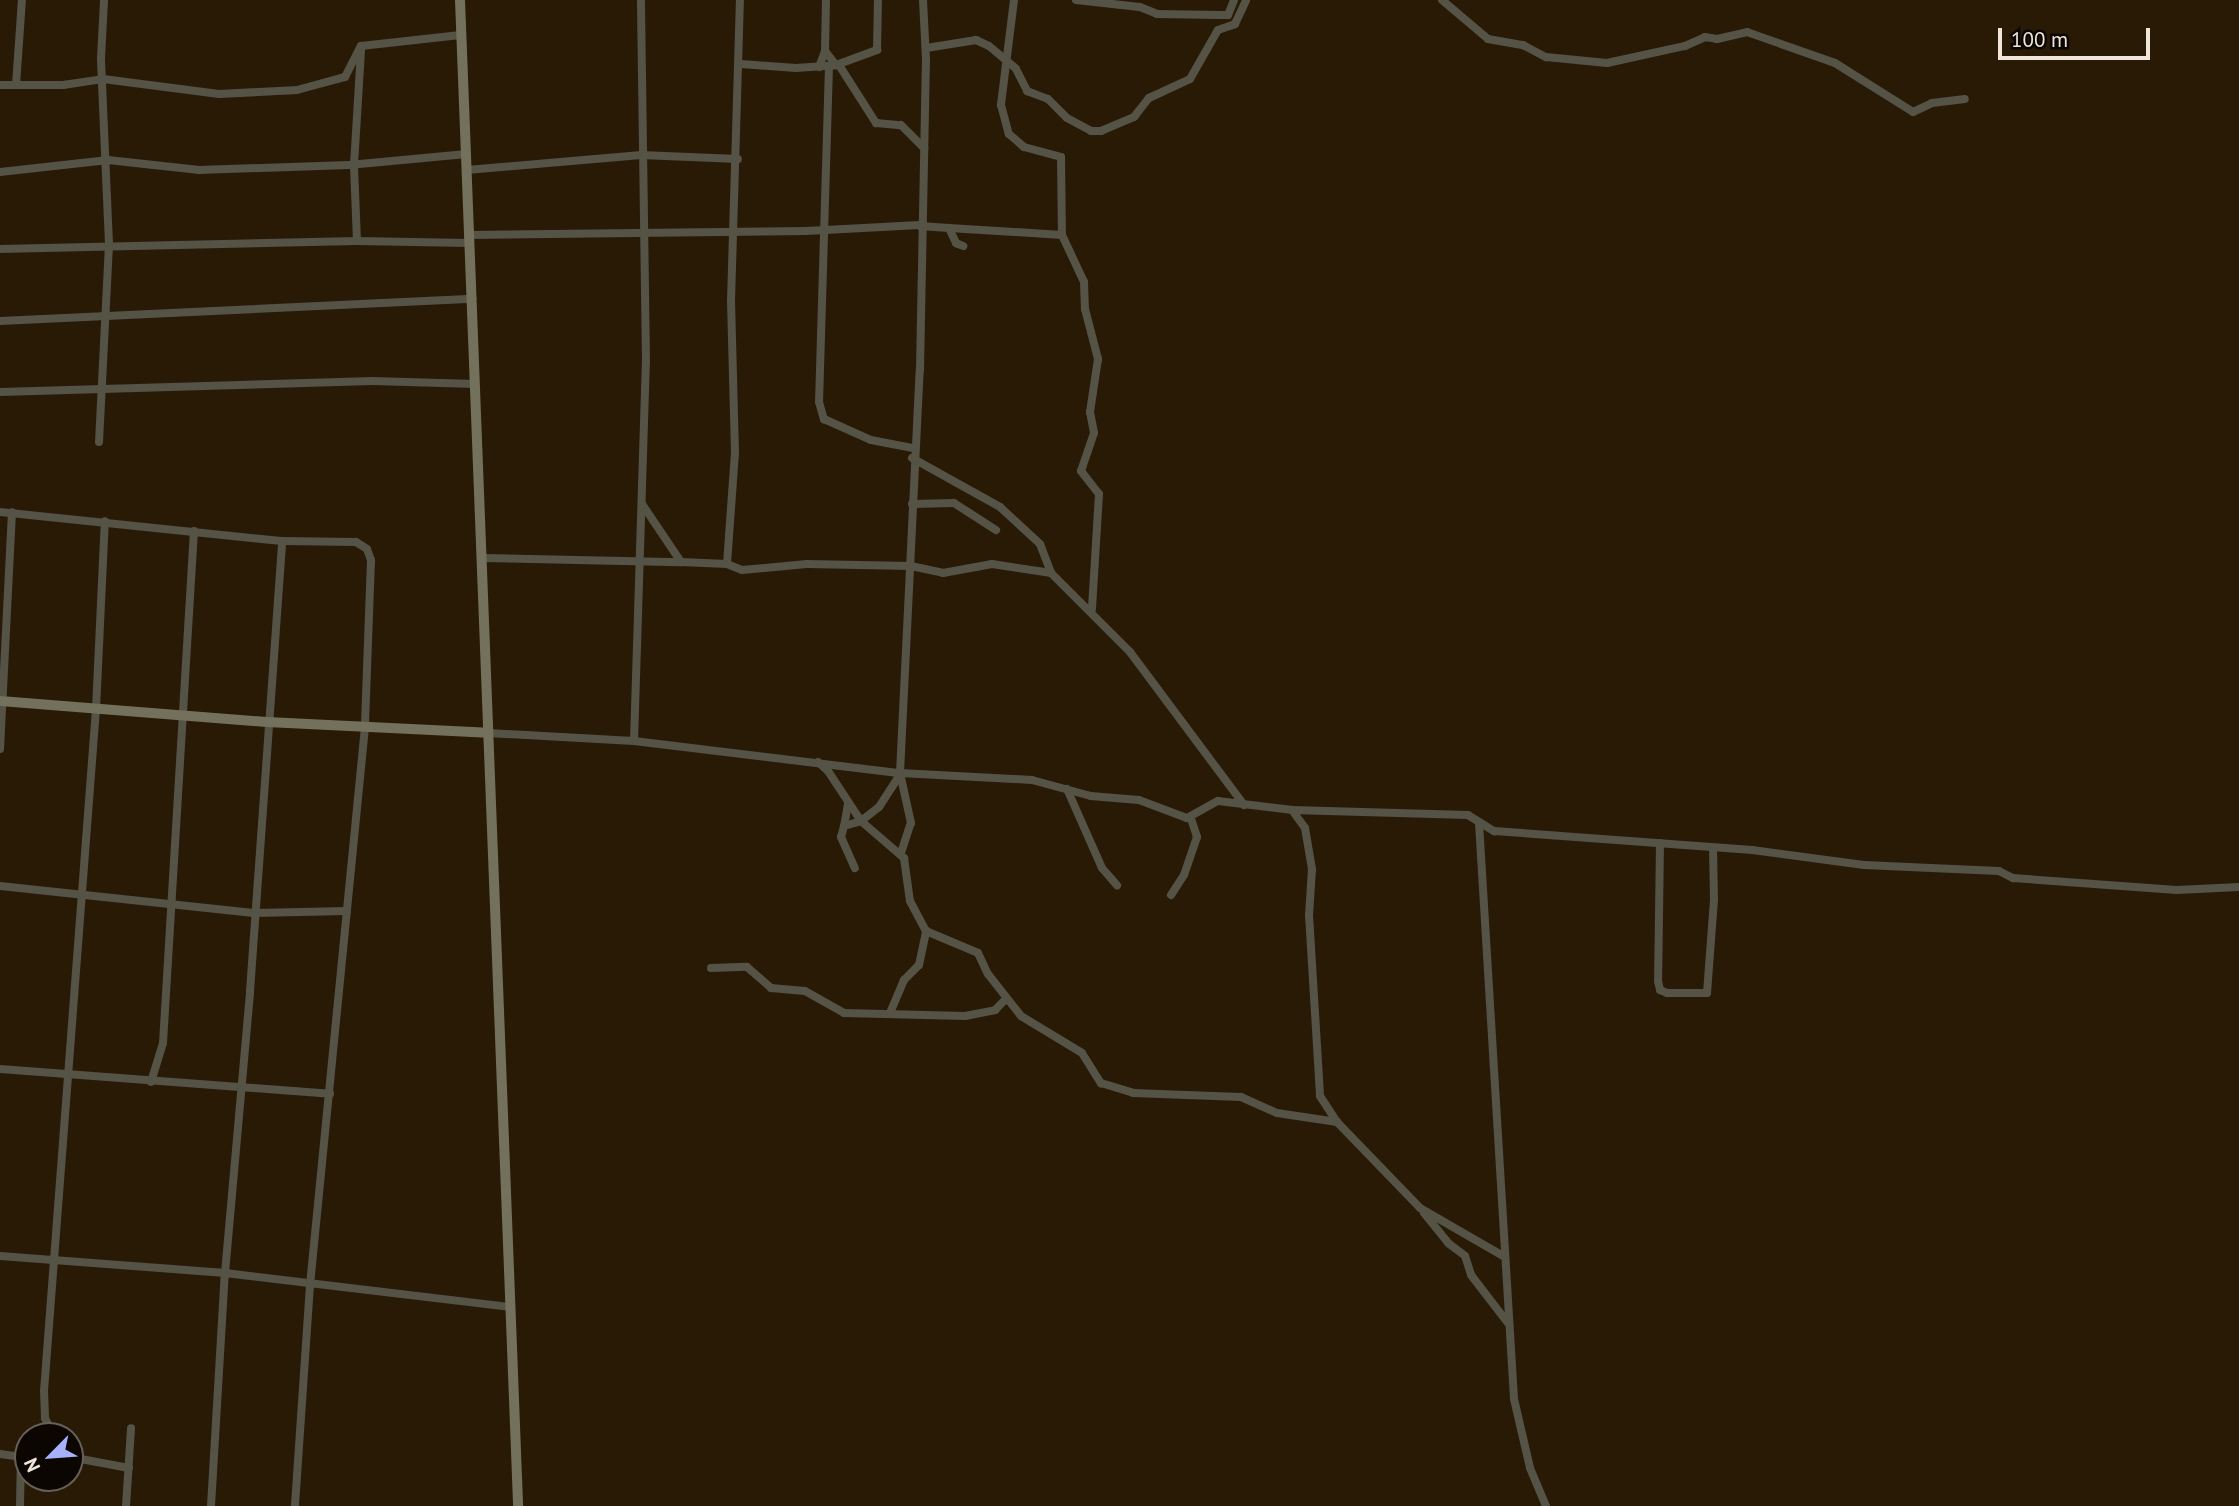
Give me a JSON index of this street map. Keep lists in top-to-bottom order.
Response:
{
  "scale_bar": "100 m",
  "north": "bottom left"
}
